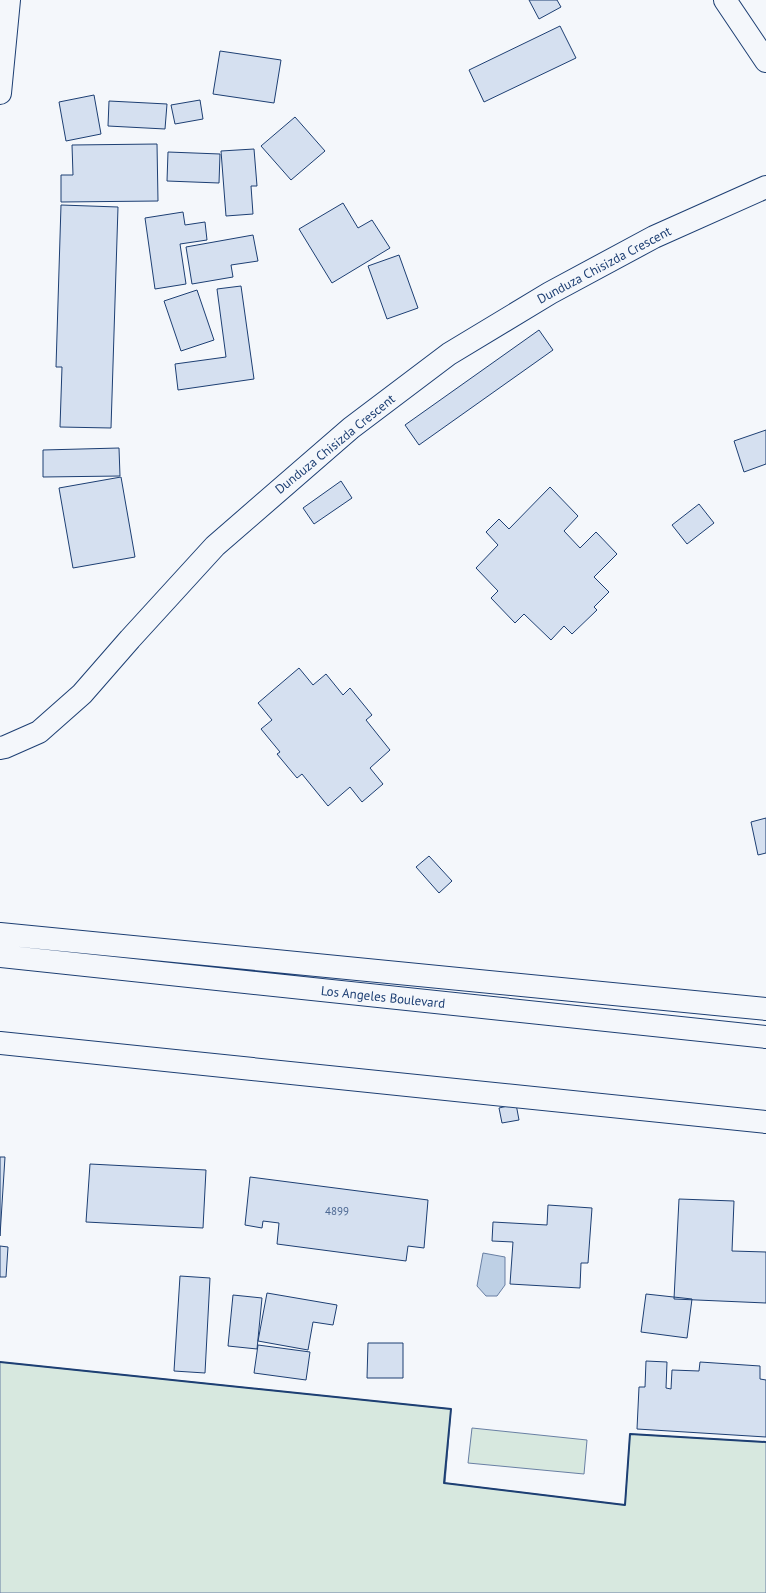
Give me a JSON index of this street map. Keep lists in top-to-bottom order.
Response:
{
  "streets": {
    "street": ["Dunduza Chisizda Crescent", "Los Angeles Boulevard"]
  },
  "house_numbers": ["4899"]
}
